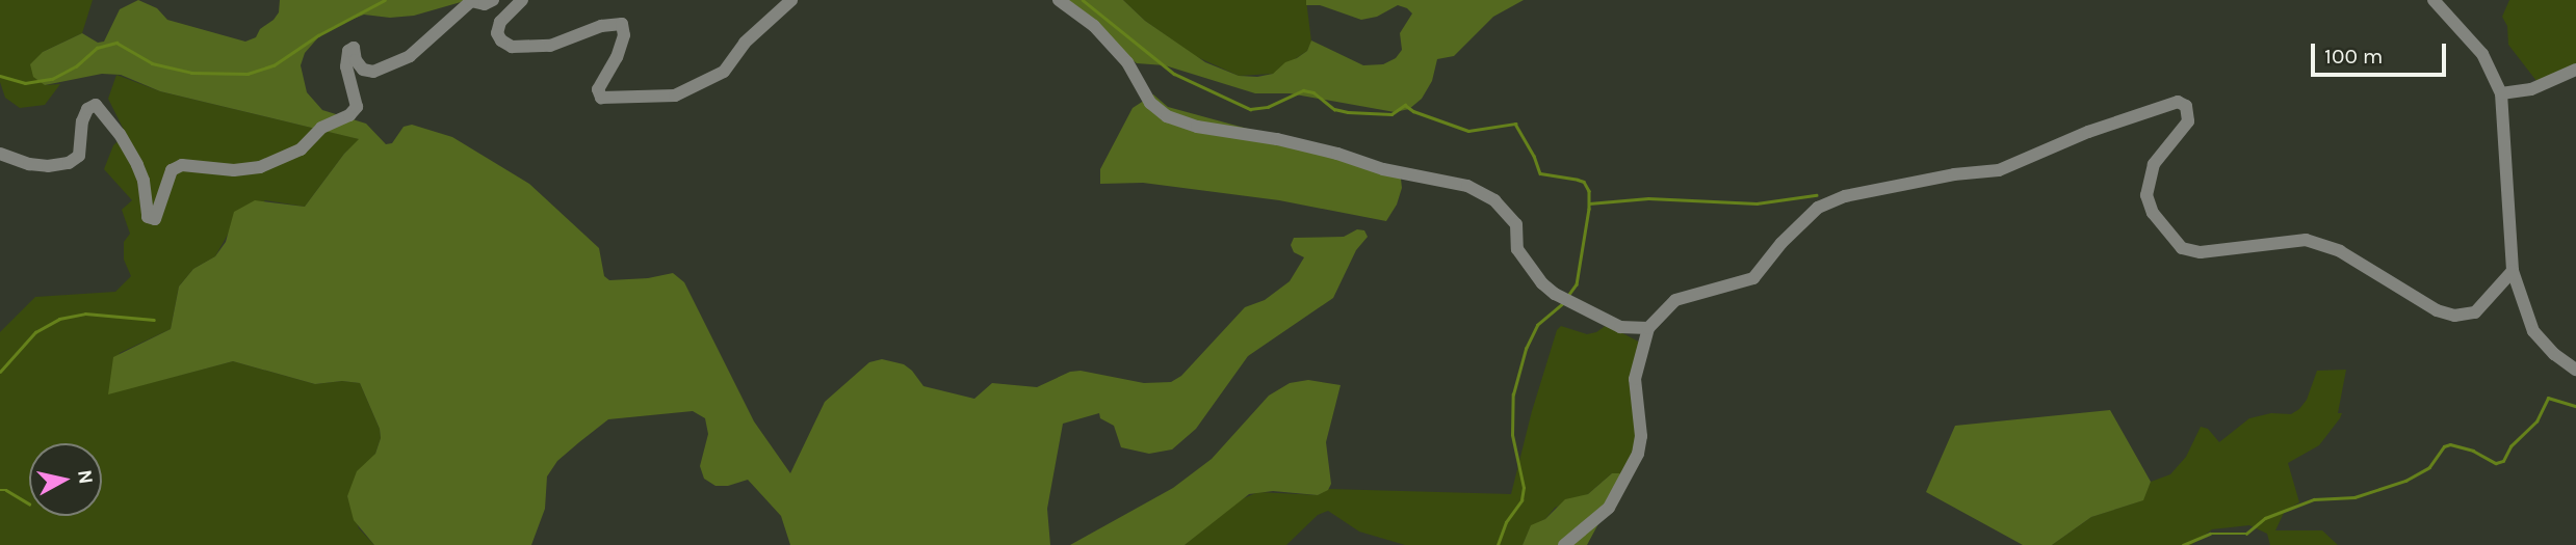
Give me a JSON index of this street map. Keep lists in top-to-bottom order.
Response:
{
  "scale_bar": "100 m",
  "north": "right"
}
